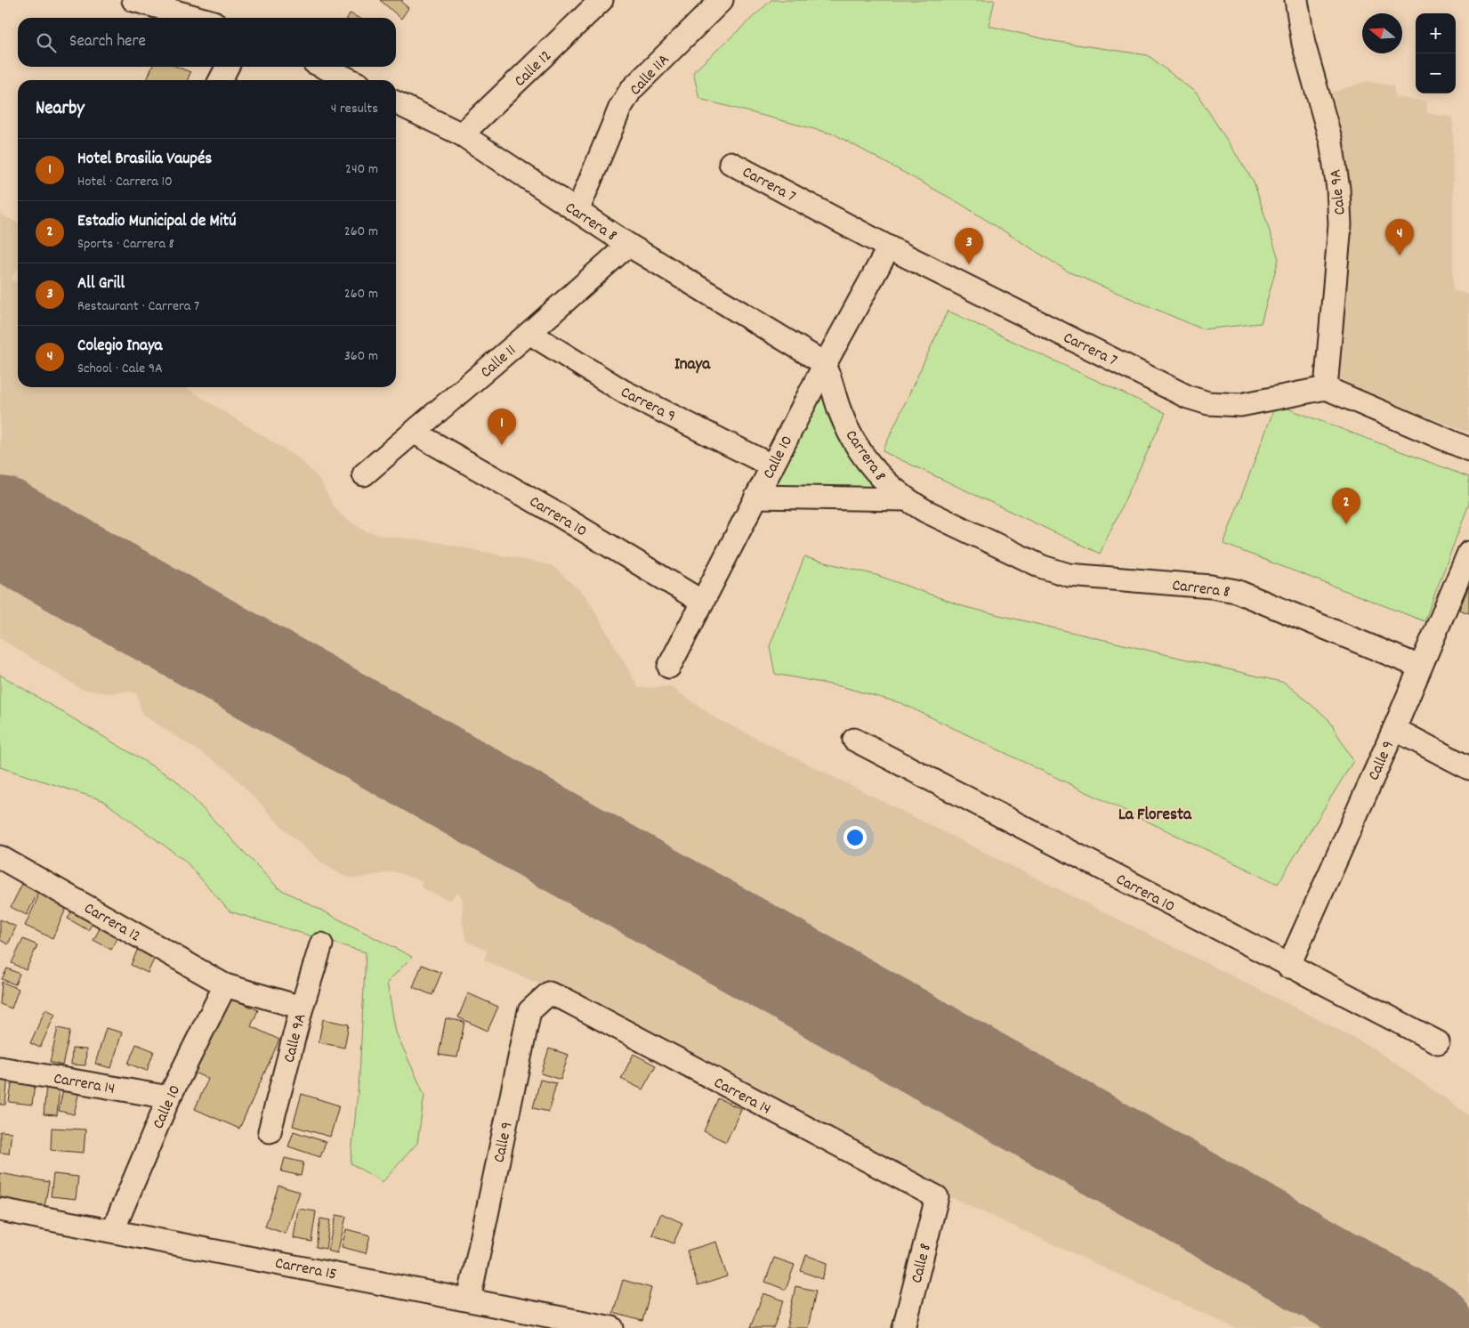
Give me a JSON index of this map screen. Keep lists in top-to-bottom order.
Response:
{
  "streets": {
    "street": [
      "Calle 12",
      "Calle 11A",
      "Carrera 7",
      "Cale 9A",
      "Carrera 8",
      "Calle 11",
      "Carrera 9",
      "Calle 10",
      "Carrera 10",
      "Calle 9",
      "Carrera 12",
      "Calle 9A",
      "Carrera 14",
      "Calle 8",
      "Carrera 15"
    ]
  },
  "crossings": [
    ["Calle 12", "Carrera 8"],
    ["Calle 11A", "Carrera 8"],
    ["Carrera 7", "Cale 9A"],
    ["Carrera 7", "Calle 10"],
    ["Carrera 8", "Calle 11"],
    ["Carrera 8", "Calle 10"],
    ["Carrera 8", "Calle 9"],
    ["Calle 11", "Carrera 9"],
    ["Calle 11", "Carrera 10"],
    ["Carrera 9", "Calle 10"],
    ["Calle 10", "Carrera 10"],
    ["Calle 10", "Carrera 12"],
    ["Calle 10", "Carrera 14"],
    ["Calle 10", "Carrera 15"],
    ["Carrera 10", "Calle 9"],
    ["Calle 9", "Carrera 14"],
    ["Calle 9", "Carrera 15"],
    ["Carrera 12", "Calle 9A"],
    ["Carrera 14", "Calle 8"]
  ],
  "districts": ["Inaya", "La Floresta"],
  "north": "left",
  "page": {
    "map_buttons": ["+", "−"],
    "search": "Search here",
    "heading": ["Nearby", "4 results"],
    "list": [
      {
        "mark": "1",
        "name": "Hotel Brasilia Vaupés",
        "note": "Hotel · Carrera 10",
        "value": "240 m"
      },
      {
        "mark": "2",
        "name": "Estadio Municipal de Mitú",
        "note": "Sports · Carrera 8",
        "value": "260 m"
      },
      {
        "mark": "3",
        "name": "All Grill",
        "note": "Restaurant · Carrera 7",
        "value": "260 m"
      },
      {
        "mark": "4",
        "name": "Colegio Inaya",
        "note": "School · Cale 9A",
        "value": "360 m"
      }
    ],
    "pins": [
      "4",
      "3",
      "1",
      "2"
    ]
  }
}
